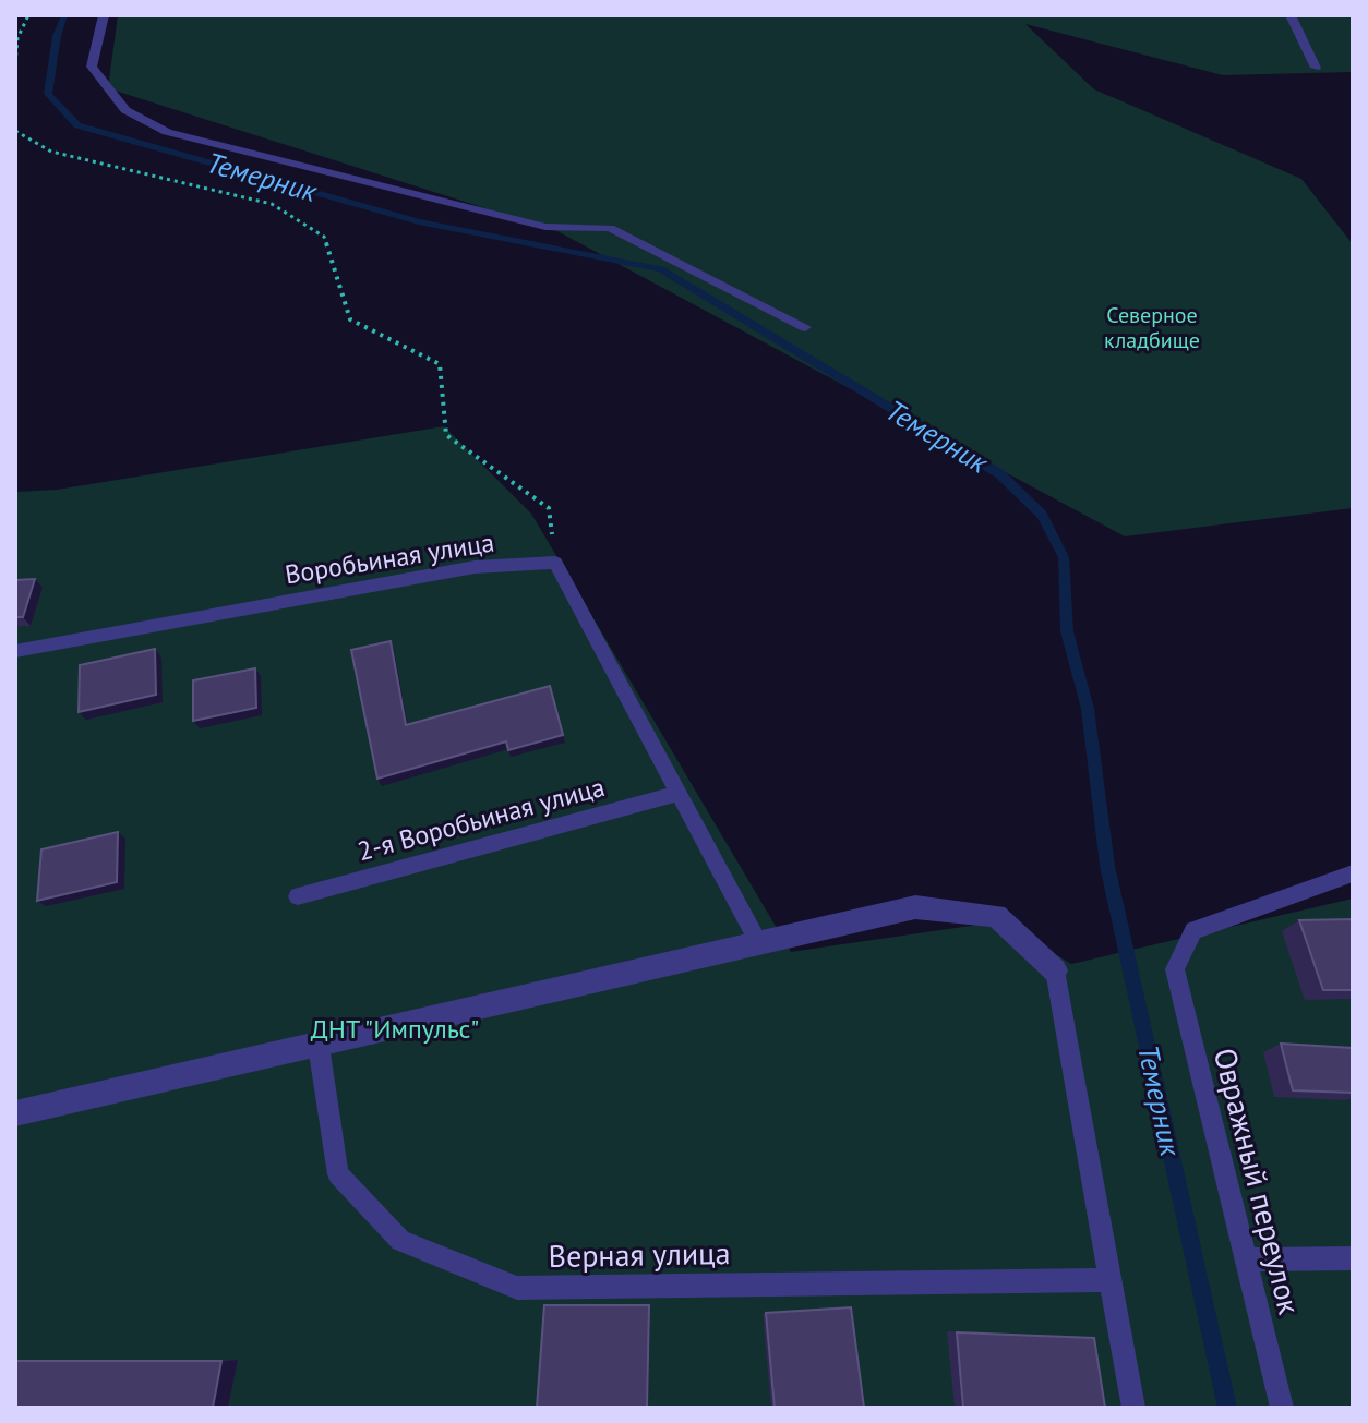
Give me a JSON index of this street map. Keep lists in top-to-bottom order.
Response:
{
  "streets": {
    "lane": [
      "Воробьиная улица",
      "2-я Воробьиная улица",
      "Овражный переулок",
      "Верная улица"
    ]
  },
  "water": ["Темерник"],
  "parks": ["Северное кладбище", "ДНТ \"Импульс\""]
}
